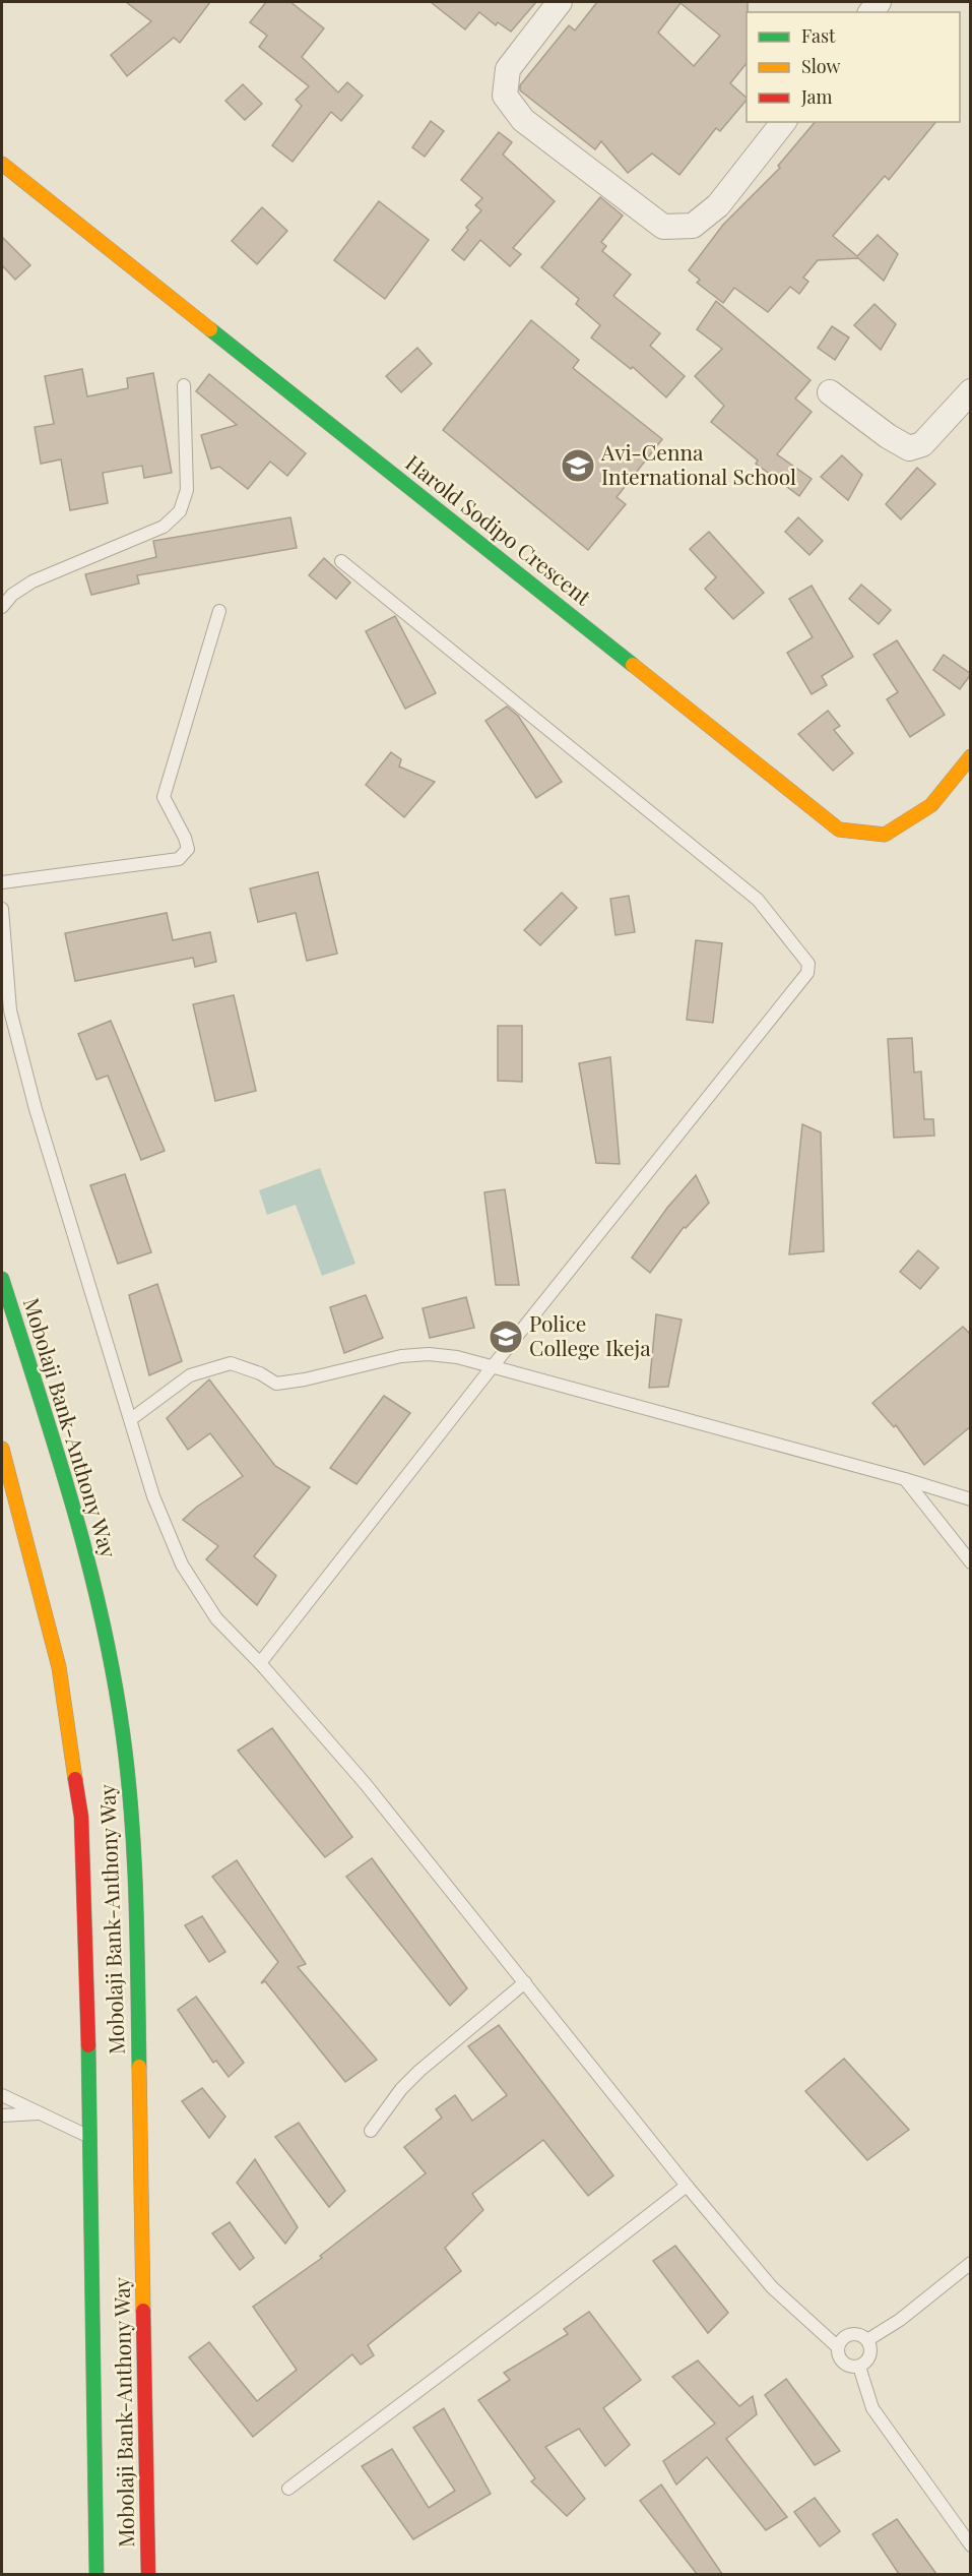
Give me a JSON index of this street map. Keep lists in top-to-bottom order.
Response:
{
  "streets": {
    "main road": ["Harold Sodipo Crescent", "Mobolaji Bank-Anthony Way"]
  },
  "places": {
    "school or university": ["Avi-Cenna International School", "Police College Ikeja"]
  },
  "legend": ["Fast", "Slow", "Jam"]
}
